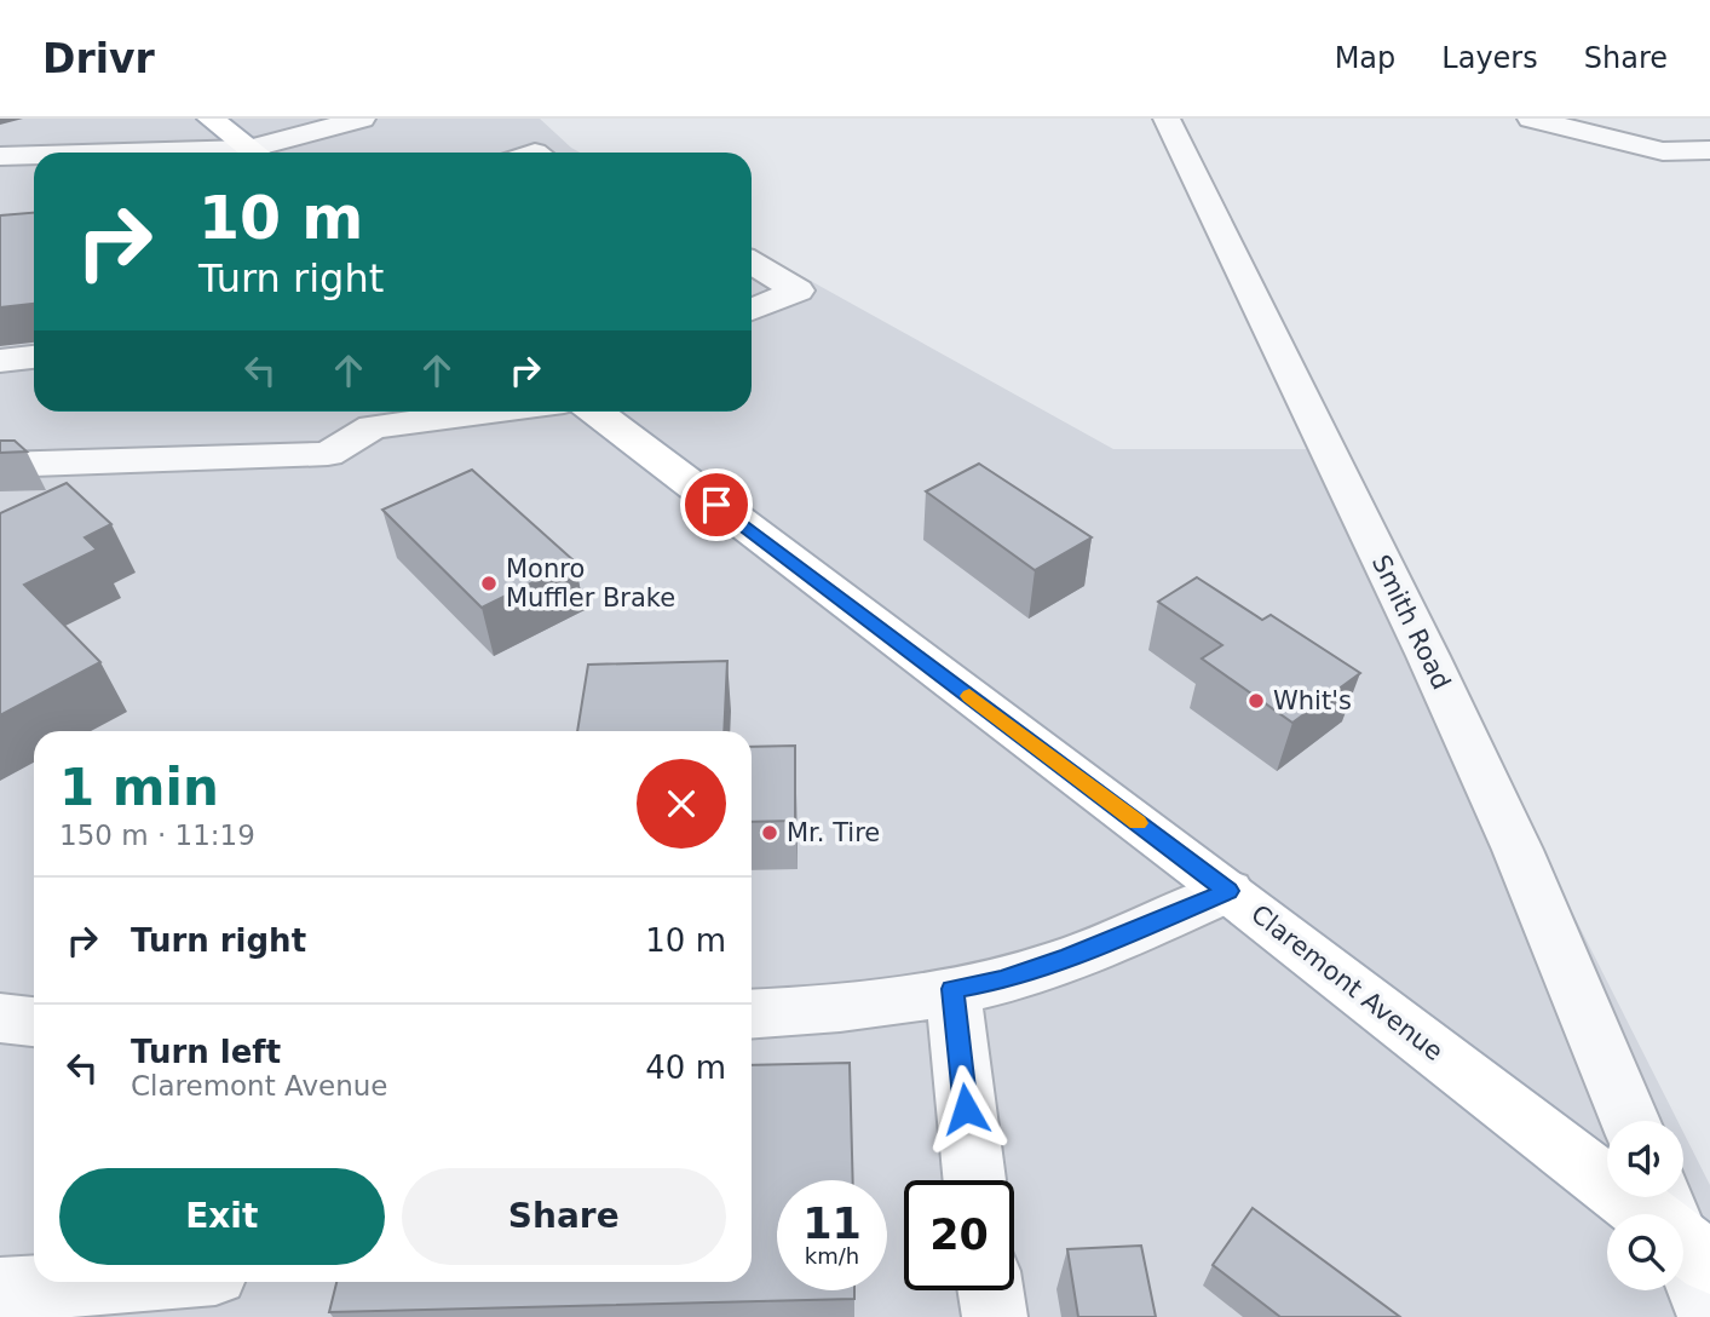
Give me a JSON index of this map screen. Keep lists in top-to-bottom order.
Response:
{
  "streets": {
    "main road": ["Claremont Avenue"],
    "street": ["Smith Road"]
  },
  "places": ["Monro Muffler Brake", "Whit's", "Mr. Tire"],
  "page": {
    "header": "Drivr",
    "nav": ["Map", "Layers", "Share"],
    "turn": ["10 m", "Turn right"],
    "heading": ["1 min", "150 m · 11:19"],
    "list": [
      {
        "name": "Turn right",
        "value": "10 m"
      },
      {
        "name": "Turn left",
        "note": "Claremont Avenue",
        "value": "40 m"
      }
    ],
    "buttons": ["Exit", "Share"],
    "speed": "11 km/h",
    "limit": "20"
  }
}
